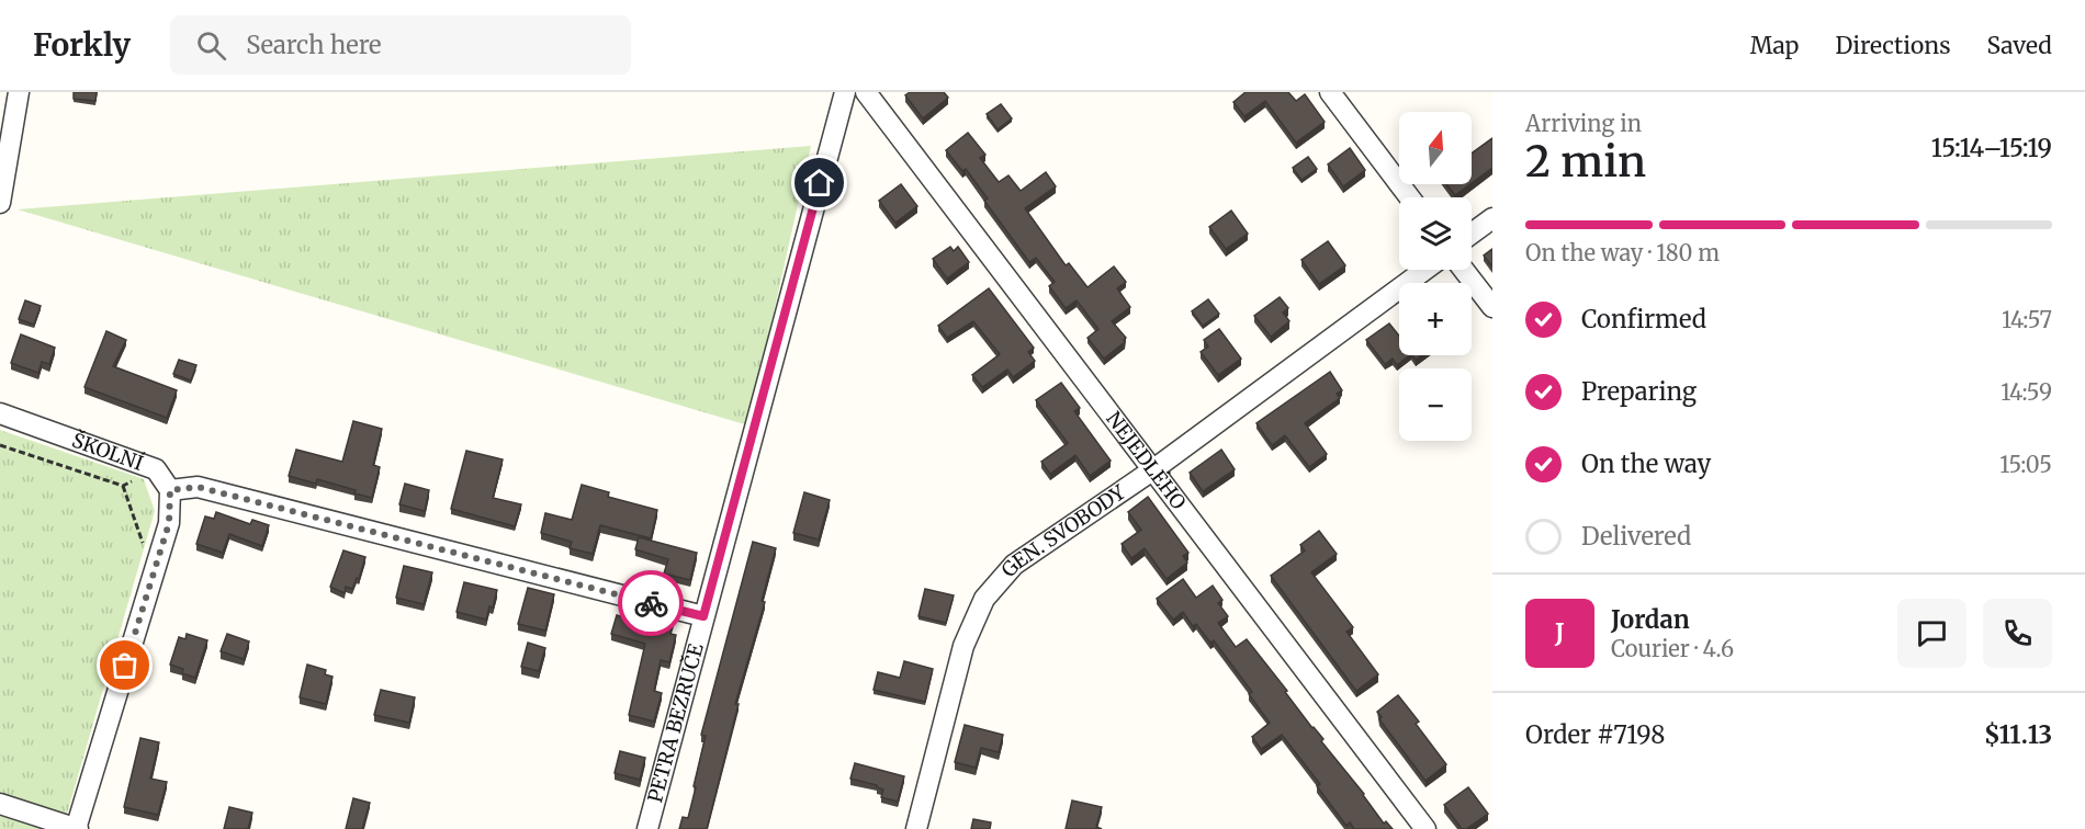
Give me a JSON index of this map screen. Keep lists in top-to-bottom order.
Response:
{
  "streets": {
    "street": [
      "ŠKOLNÍ",
      "NEJEDLÉHO",
      "GEN. SVOBODY",
      "PETRA BEZRUČE"
    ]
  },
  "crossings": [
    ["ŠKOLNÍ", "PETRA BEZRUČE"],
    ["NEJEDLÉHO", "GEN. SVOBODY"]
  ],
  "north": "top",
  "page": {
    "header": "Forkly",
    "search": "Search here",
    "nav": ["Map", "Directions", "Saved"],
    "heading": ["2 min", "Arriving in", "15:14–15:19"],
    "panel": [
      "Jordan",
      "Courier · 4.6",
      "Order #7198",
      "$11.13"
    ],
    "map_buttons": ["+", "−"],
    "bar": "On the way · 180 m",
    "list": [
      ["Confirmed", "14:57"],
      ["Preparing", "14:59"],
      ["On the way", "15:05"],
      "Delivered"
    ],
    "round": "J"
  }
}
